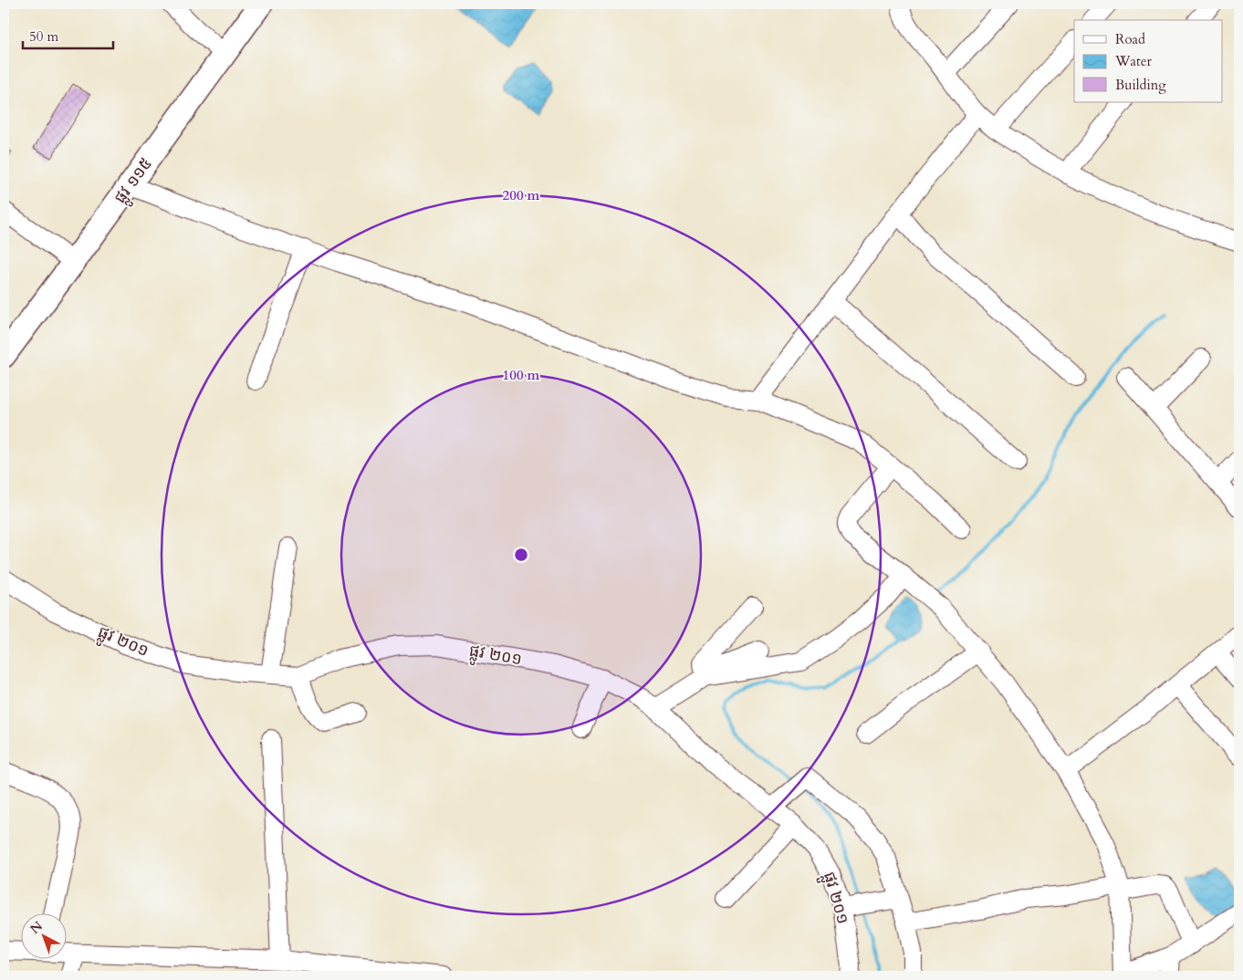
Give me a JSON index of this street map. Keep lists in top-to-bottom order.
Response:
{
  "streets": {
    "main road": ["ផ្លូវ ១១៥"],
    "street": ["ផ្លូវ ២០១"]
  },
  "legend": ["Road", "Water", "Building"],
  "scale_bar": "50 m",
  "north": "top left",
  "rings": ["200 m", "100 m"]
}
